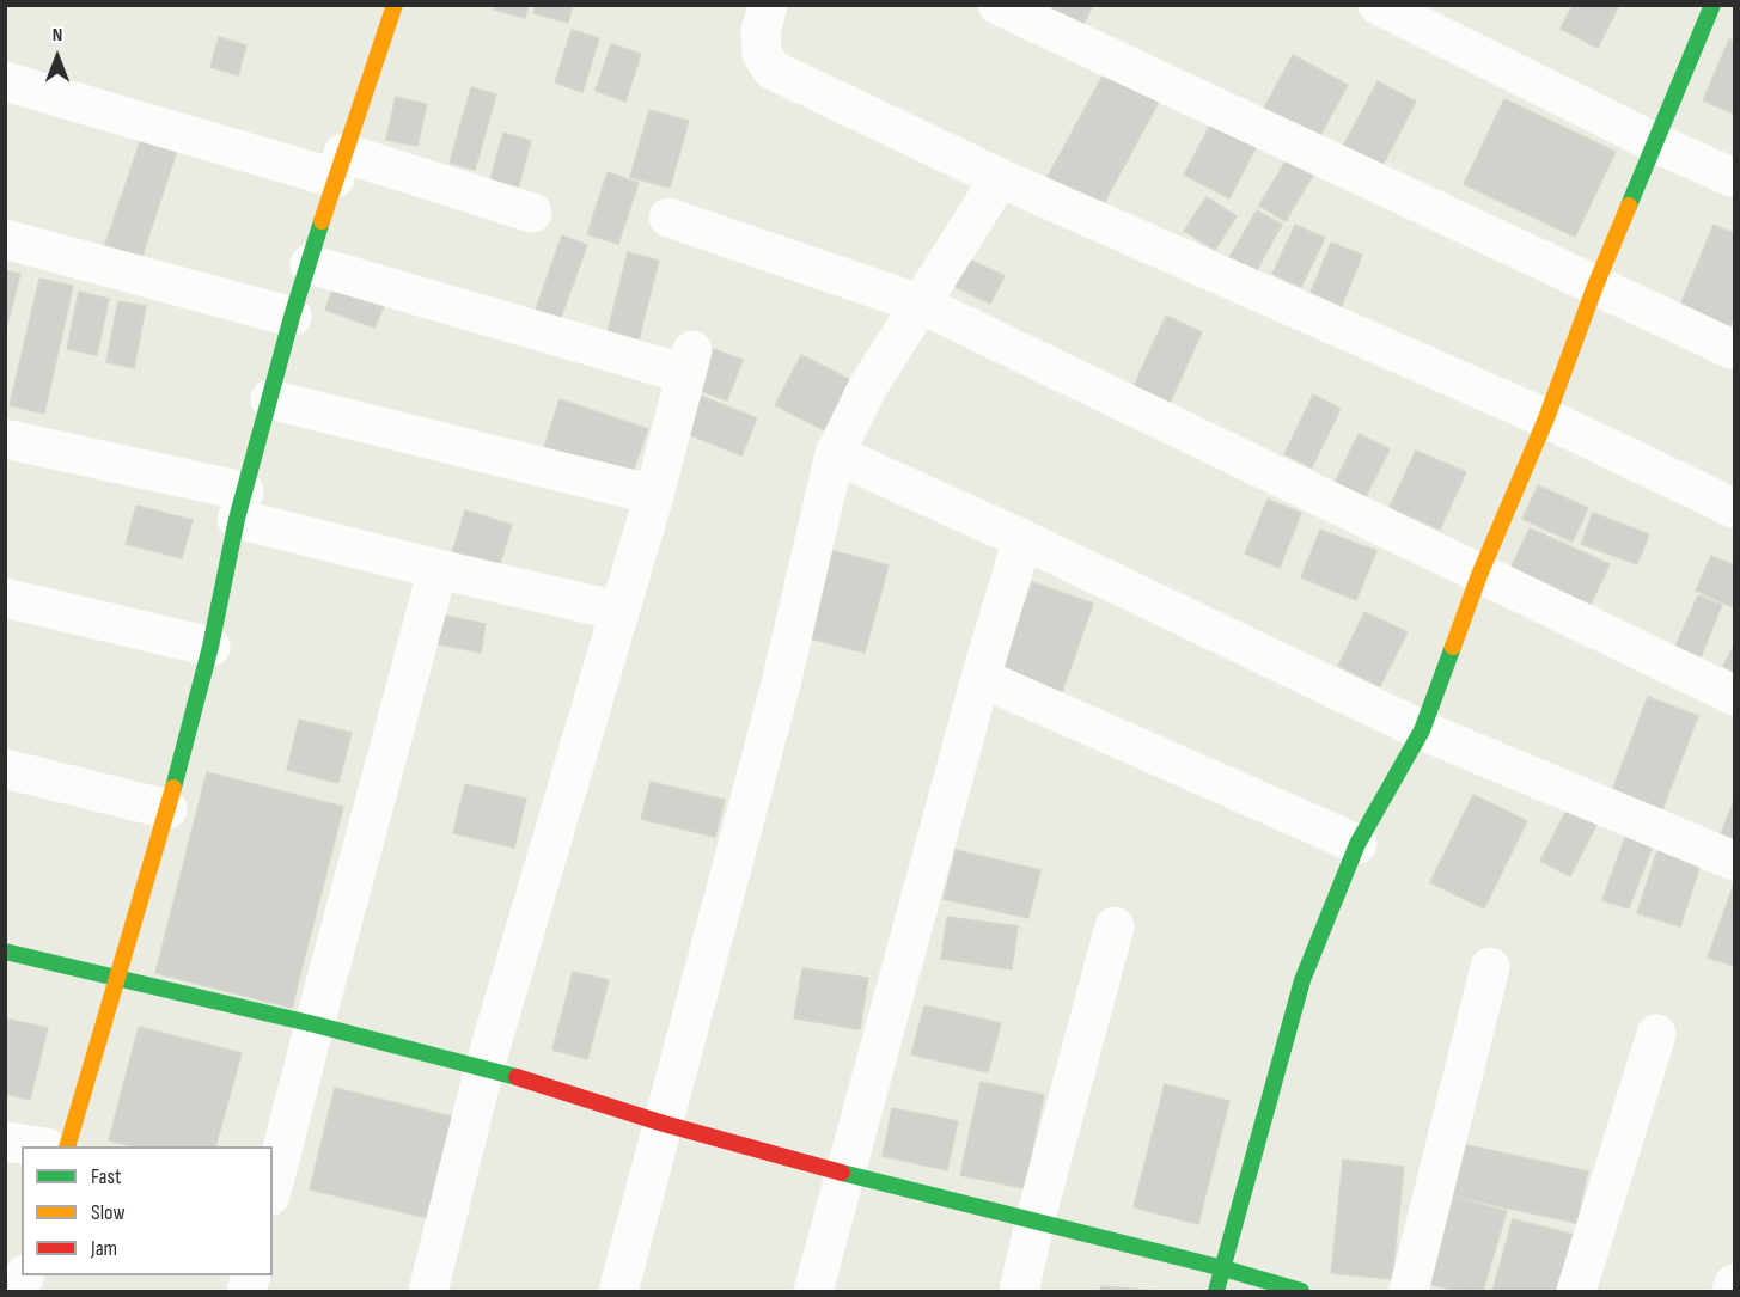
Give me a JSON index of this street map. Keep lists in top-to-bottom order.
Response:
{
  "legend": ["Fast", "Slow", "Jam"],
  "north": "top"
}
